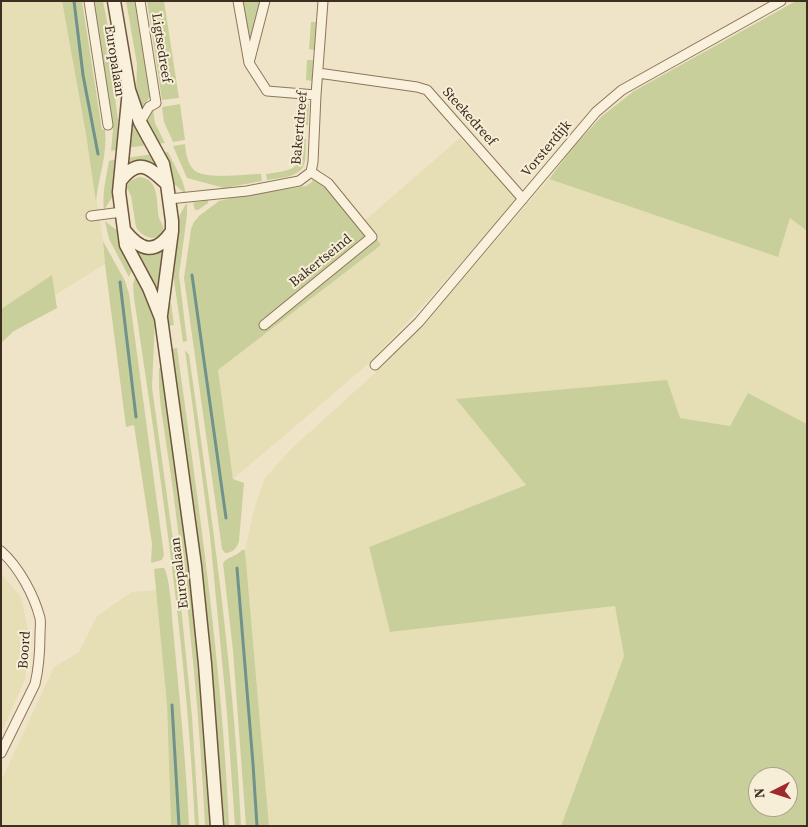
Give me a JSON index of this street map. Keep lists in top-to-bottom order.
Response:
{
  "streets": {
    "main road": ["Europalaan"],
    "street": [
      "Ligtsedreef",
      "Steekedreef",
      "Bakertdreef",
      "Vorsterdijk",
      "Bakertseind",
      "Boord"
    ]
  },
  "crossings": [
    ["Ligtsedreef", "Europalaan"],
    ["Europalaan", "Bakertdreef"],
    ["Steekedreef", "Bakertdreef"],
    ["Steekedreef", "Vorsterdijk"],
    ["Bakertdreef", "Bakertseind"]
  ],
  "north": "left"
}
